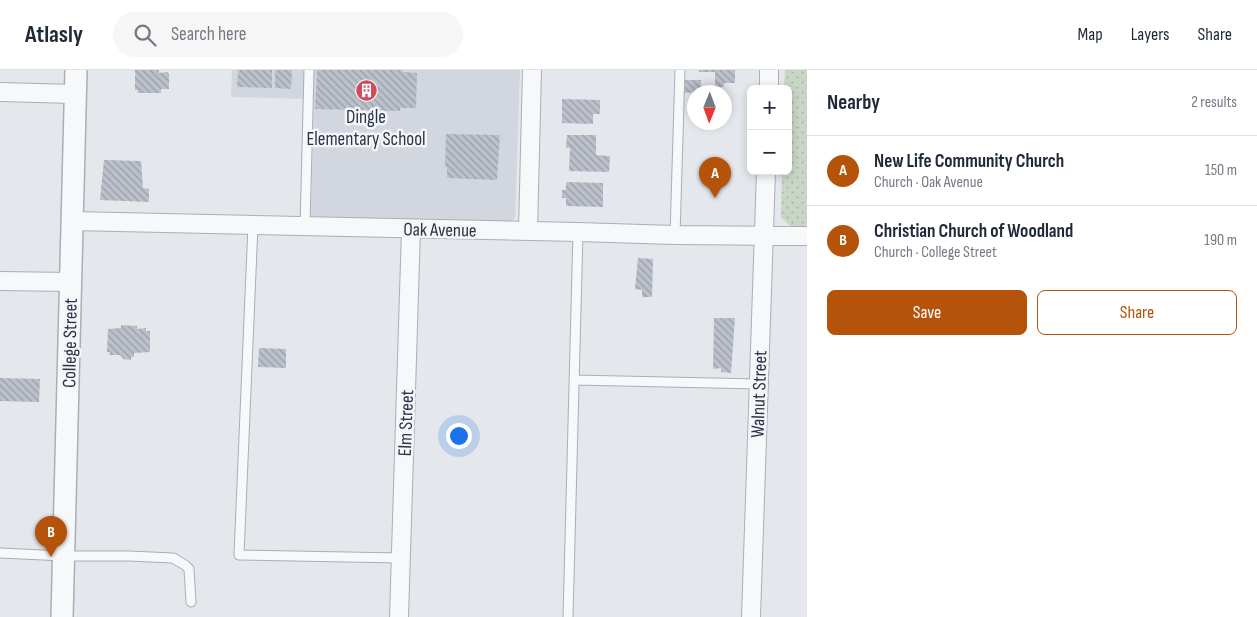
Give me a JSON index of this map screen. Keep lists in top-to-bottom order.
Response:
{
  "streets": {
    "street": [
      "Oak Avenue",
      "College Street",
      "Walnut Street",
      "Elm Street"
    ]
  },
  "crossings": [
    ["Oak Avenue", "College Street"],
    ["Oak Avenue", "Walnut Street"],
    ["Oak Avenue", "Elm Street"]
  ],
  "places": {
    "building": ["Dingle Elementary School"]
  },
  "north": "bottom",
  "page": {
    "header": "Atlasly",
    "search": "Search here",
    "nav": ["Map", "Layers", "Share"],
    "heading": ["Nearby", "2 results"],
    "map_buttons": ["+", "−"],
    "list": [
      {
        "mark": "A",
        "name": "New Life Community Church",
        "note": "Church · Oak Avenue",
        "value": "150 m"
      },
      {
        "mark": "B",
        "name": "Christian Church of Woodland",
        "note": "Church · College Street",
        "value": "190 m"
      }
    ],
    "pins": ["A", "B"],
    "buttons": ["Save", "Share"]
  }
}
